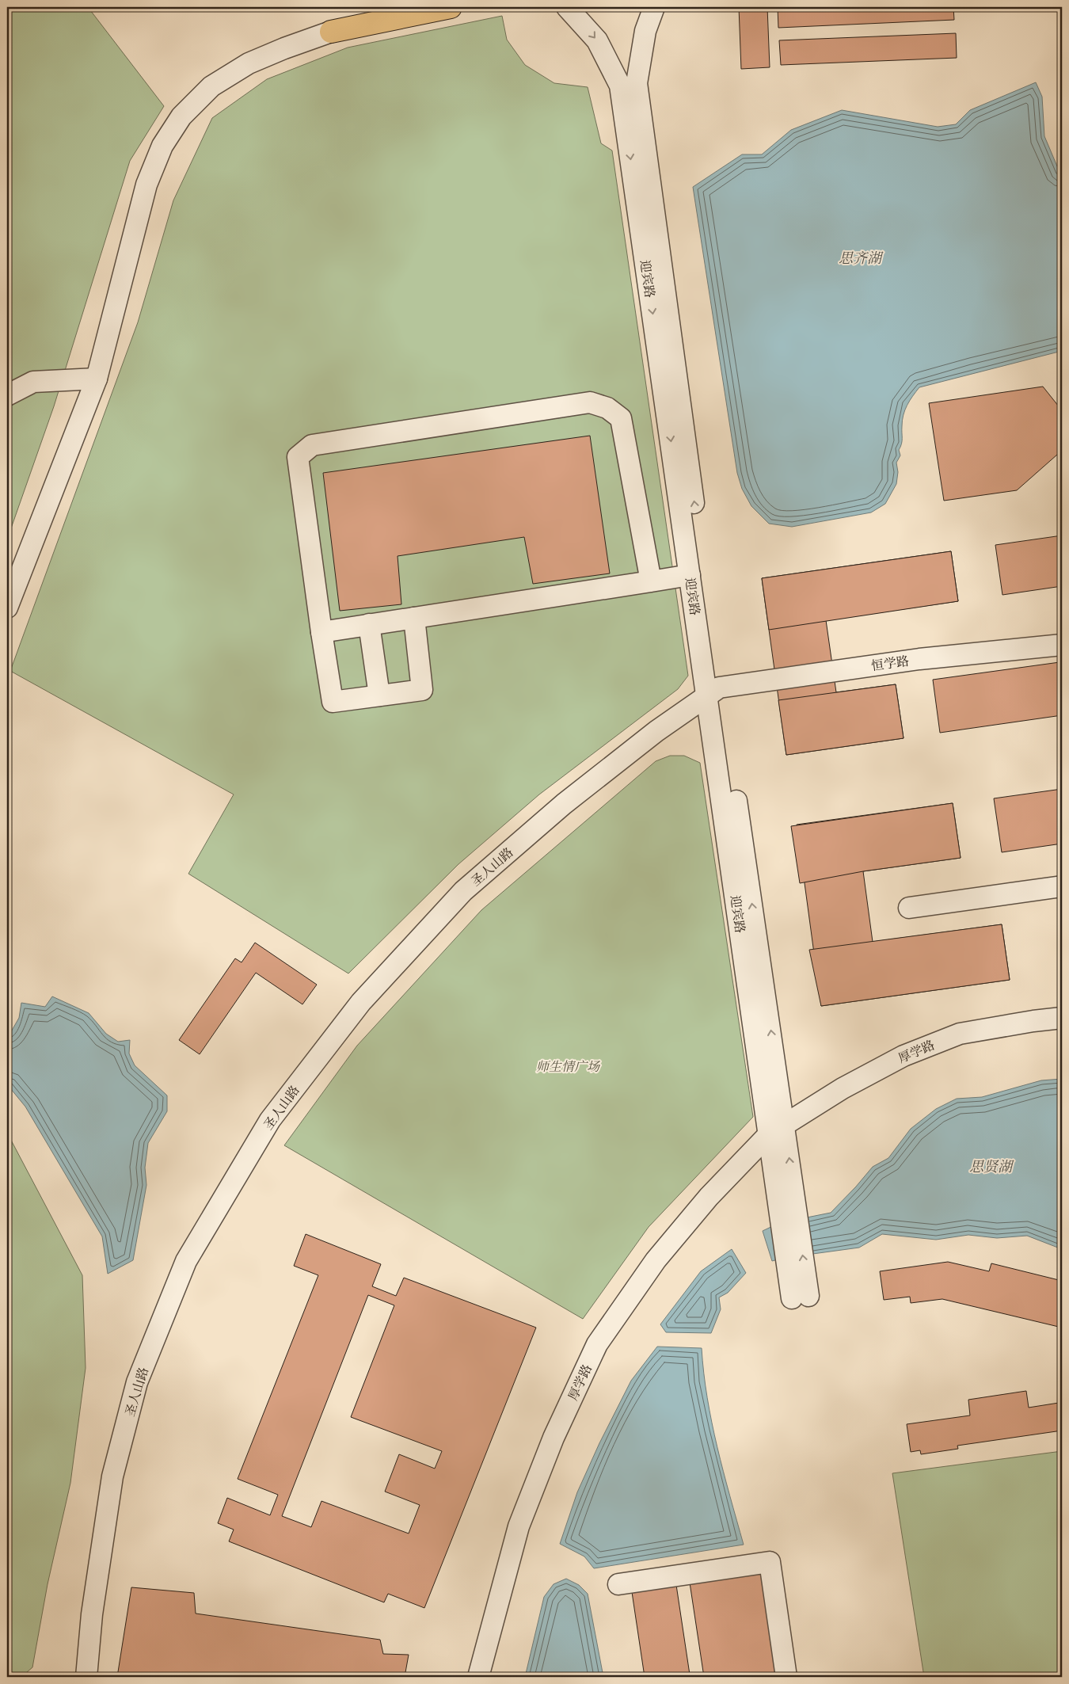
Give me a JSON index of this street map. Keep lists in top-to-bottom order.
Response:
{
  "streets": {
    "street": [
      "迎宾路",
      "恒学路",
      "圣人山路",
      "厚学路"
    ]
  },
  "crossings": [
    ["迎宾路", "恒学路"],
    ["迎宾路", "圣人山路"],
    ["迎宾路", "厚学路"],
    ["恒学路", "圣人山路"]
  ],
  "water": ["思齐湖", "思贤湖"],
  "parks": ["师生情广场"]
}
